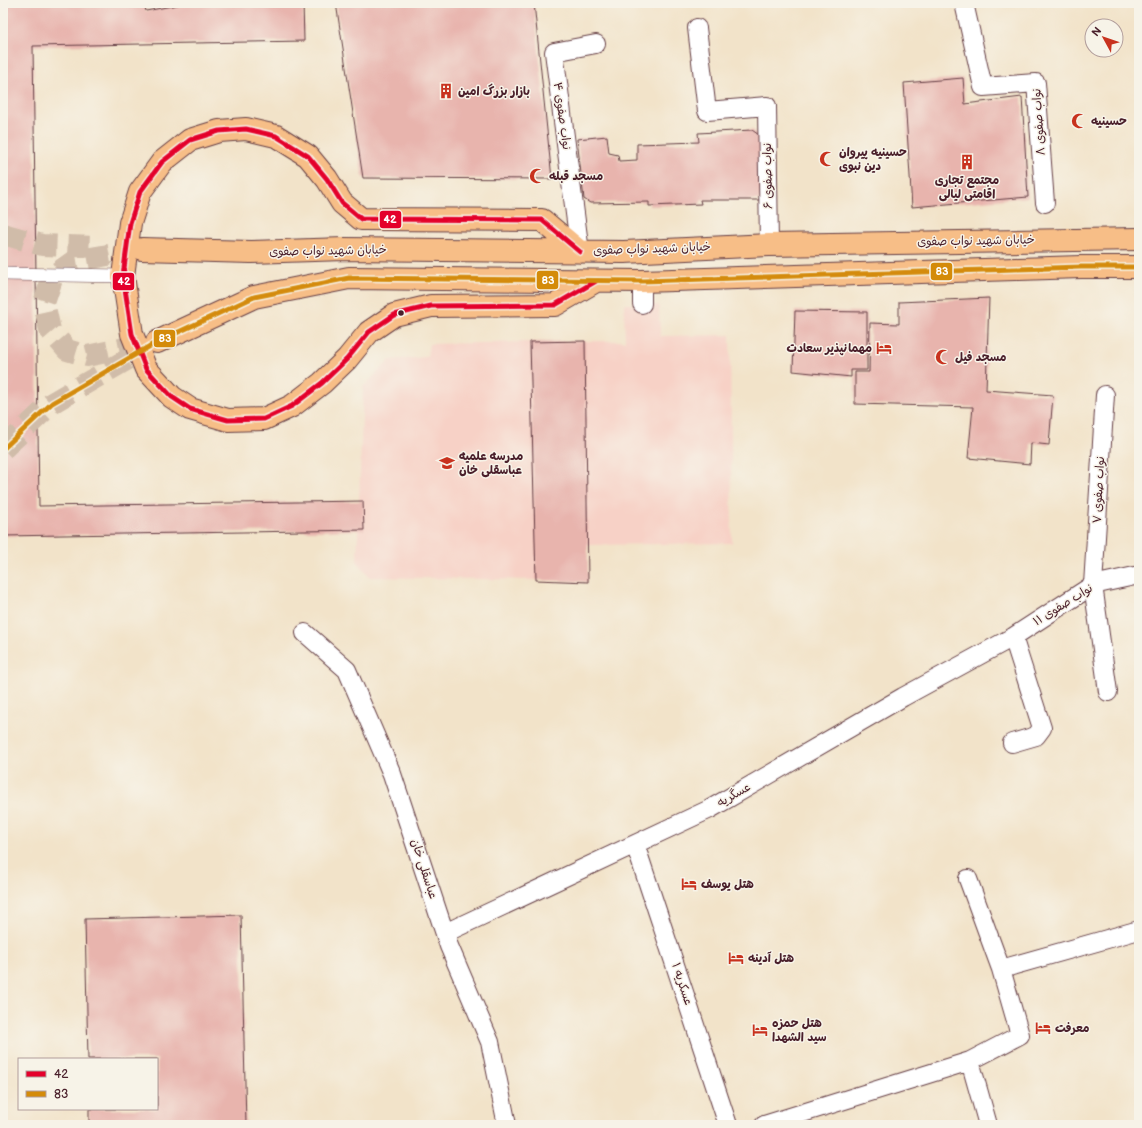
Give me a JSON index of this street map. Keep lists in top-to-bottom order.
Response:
{
  "streets": {
    "main road": ["خیابان شهید نواب صفوی"],
    "street": [
      "نواب صفوی ۴",
      "نواب صفوی ۸",
      "نواب صفوی ۶",
      "نواب صفوی ۷",
      "نواب صفوی ۱۱",
      "عسگریه",
      "عباسقلی خان",
      "عسکریه ۱"
    ]
  },
  "crossings": [
    ["نواب صفوی ۴", "خیابان شهید نواب صفوی"],
    ["نواب صفوی ۶", "خیابان شهید نواب صفوی"],
    ["نواب صفوی ۷", "نواب صفوی ۱۱"],
    ["نواب صفوی ۱۱", "عسگریه"],
    ["عسگریه", "عباسقلی خان"],
    ["عسگریه", "عسکریه ۱"]
  ],
  "places": {
    "building": ["بازار بزرگ امین", "مجتمع تجاری اقامتی لیالی"],
    "mosque": [
      "حسینیه",
      "حسینیه پیروان دین نبوی",
      "مسجد قبله",
      "مسجد فیل"
    ],
    "hotel": [
      "مهمانپذیر سعادت",
      "هتل یوسف",
      "هتل آدینه",
      "معرفت",
      "هتل حمزه سید الشهدا"
    ],
    "school or university": ["مدرسه علمیه عباسقلی خان"]
  },
  "lines": ["transit line 42", "transit line 83"],
  "legend": ["42", "83"],
  "north": "top left"
}
